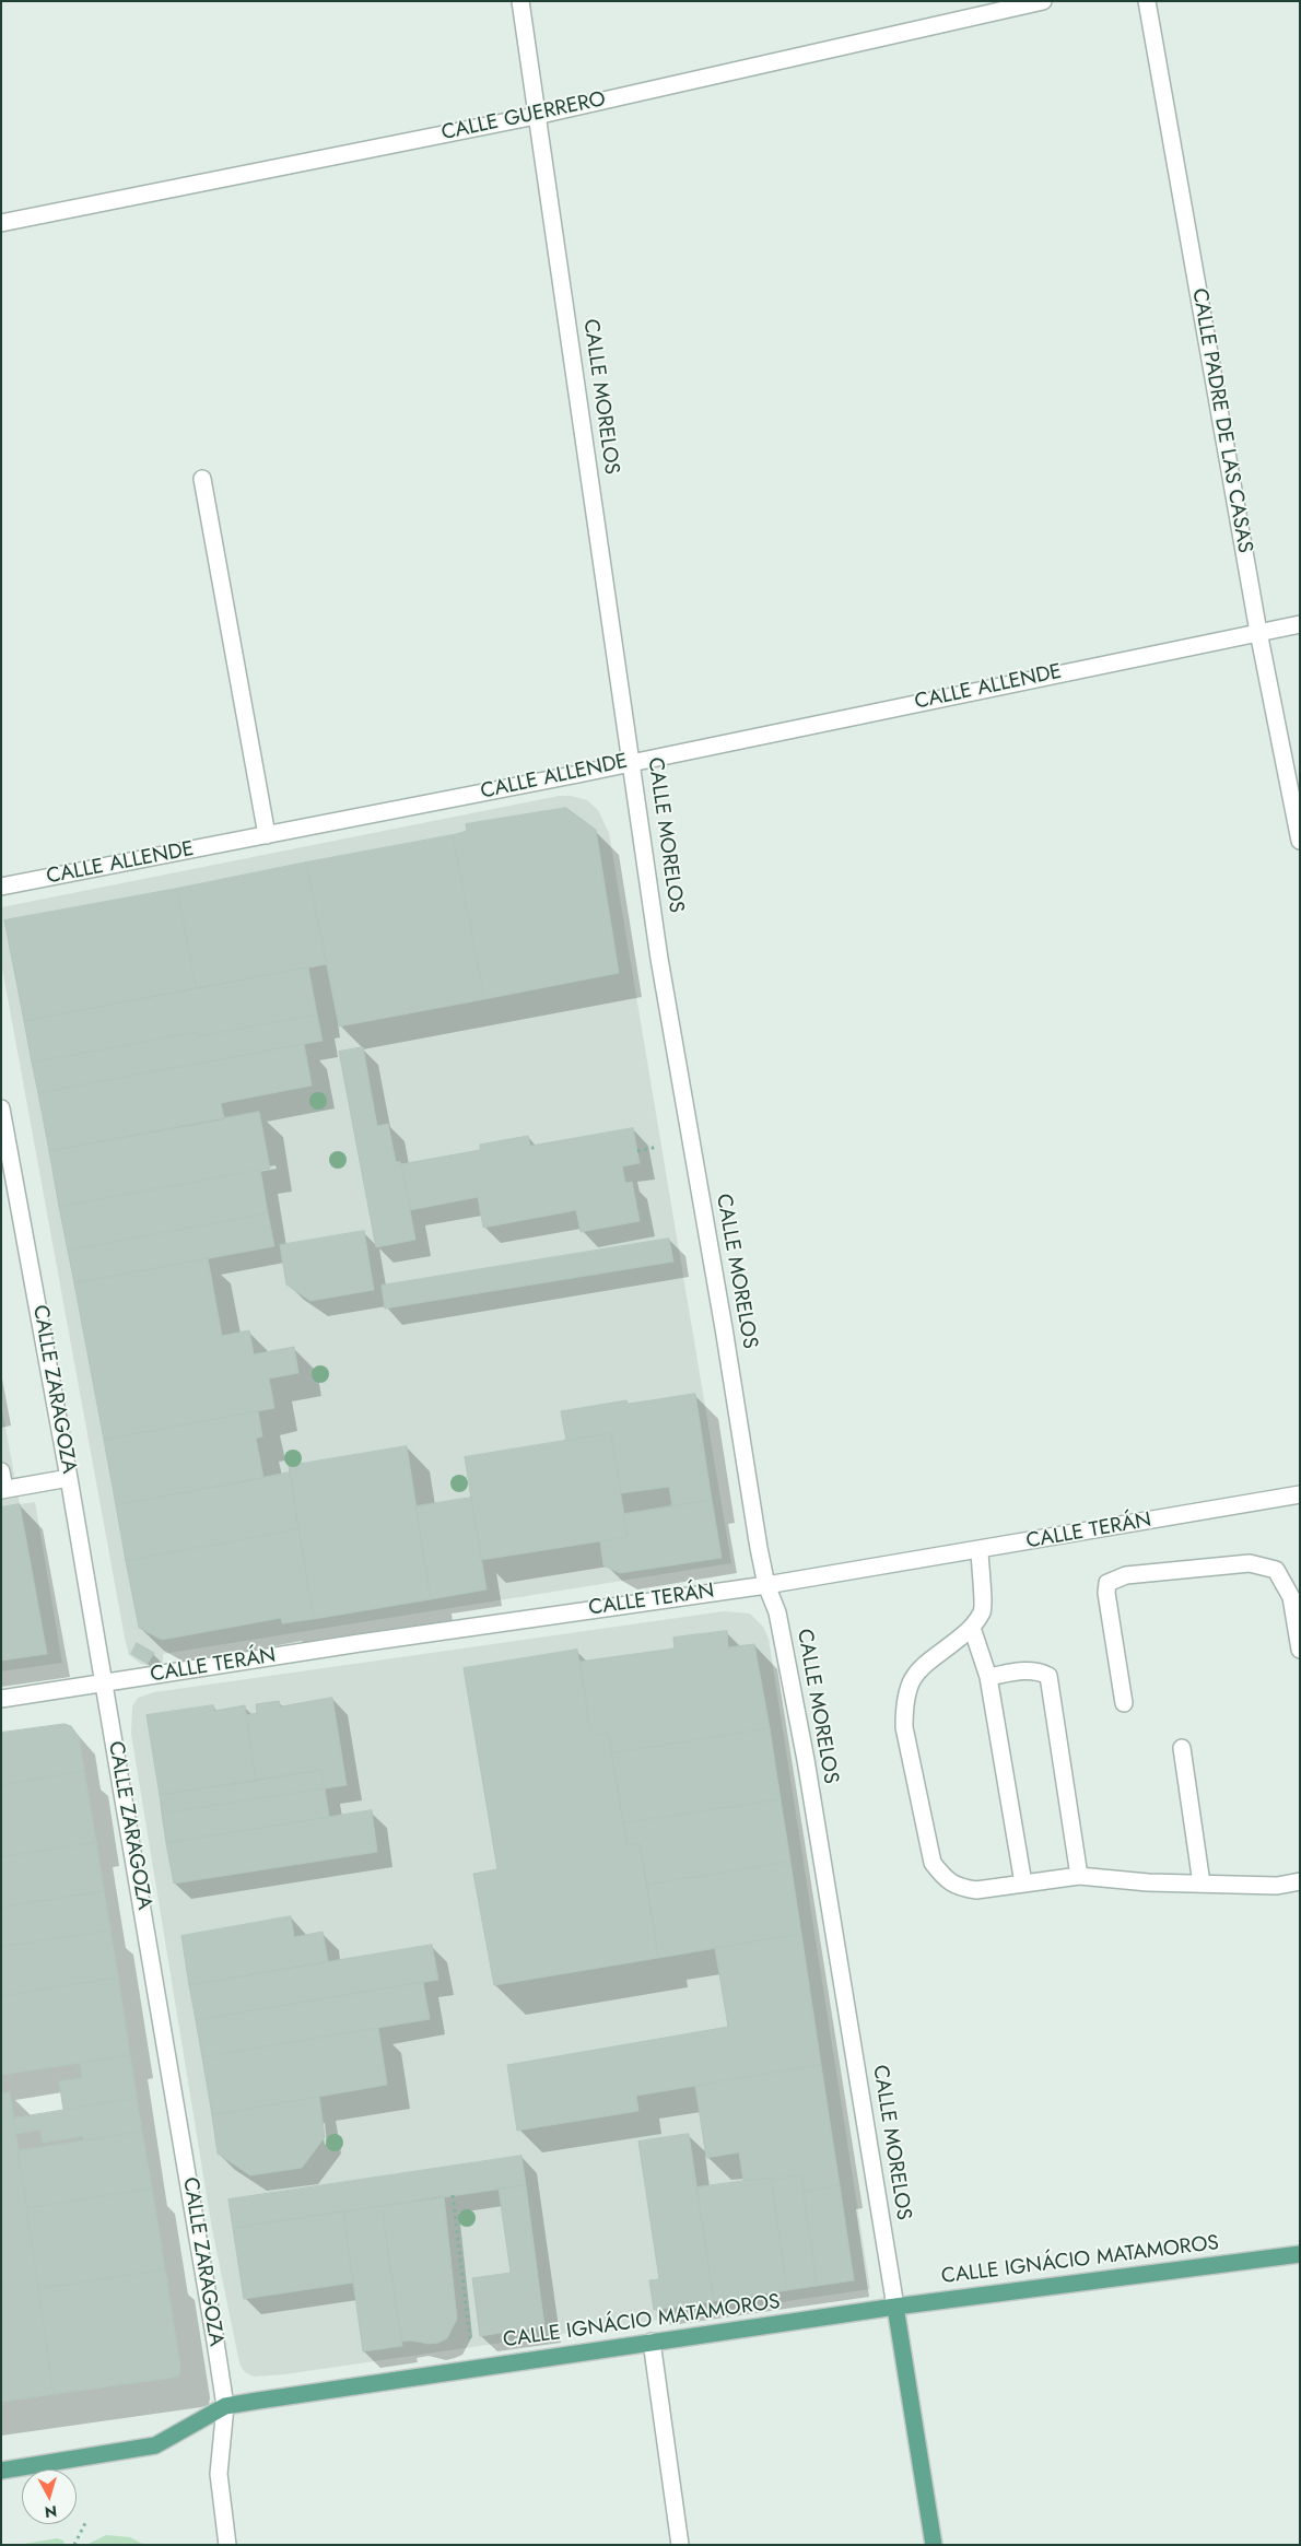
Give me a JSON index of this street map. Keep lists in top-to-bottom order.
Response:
{
  "streets": {
    "main road": ["CALLE MORELOS", "CALLE IGNÁCIO MATAMOROS"],
    "street": [
      "CALLE GUERRERO",
      "CALLE PADRE DE LAS CASAS",
      "CALLE ALLENDE",
      "CALLE ZARAGOZA",
      "CALLE TERÁN"
    ]
  },
  "crossings": [
    ["CALLE GUERRERO", "CALLE MORELOS"],
    ["CALLE MORELOS", "CALLE ALLENDE"],
    ["CALLE MORELOS", "CALLE TERÁN"],
    ["CALLE MORELOS", "CALLE IGNÁCIO MATAMOROS"],
    ["CALLE PADRE DE LAS CASAS", "CALLE ALLENDE"],
    ["CALLE ZARAGOZA", "CALLE TERÁN"],
    ["CALLE ZARAGOZA", "CALLE IGNÁCIO MATAMOROS"]
  ],
  "north": "bottom"
}
